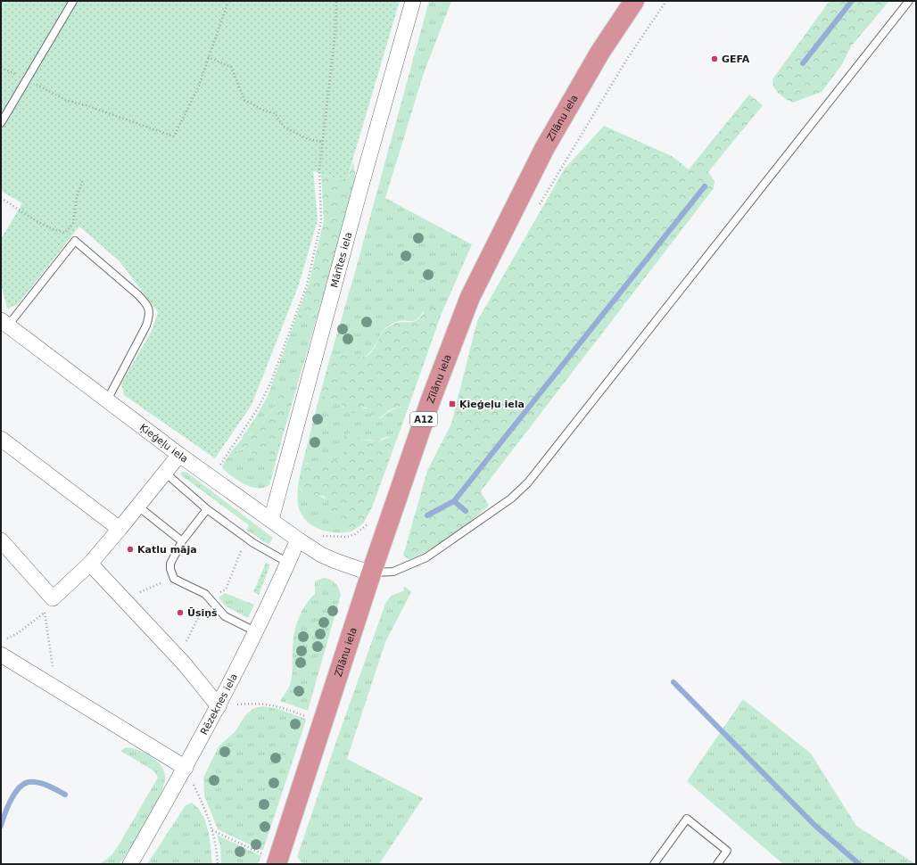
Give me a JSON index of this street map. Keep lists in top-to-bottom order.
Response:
{
  "streets": {
    "highway": ["Zīlānu iela", "A12"],
    "street": ["Mārītes iela", "Ķieģeļu iela", "Rēzeknes iela"]
  },
  "crossings": [
    ["Zīlānu iela", "Ķieģeļu iela"],
    ["Mārītes iela", "Ķieģeļu iela"],
    ["Ķieģeļu iela", "Rēzeknes iela"]
  ],
  "places": {
    "other": ["GEFA", "Katlu māja", "Ūsiņš"],
    "transit": ["Ķieģeļu iela"]
  }
}
